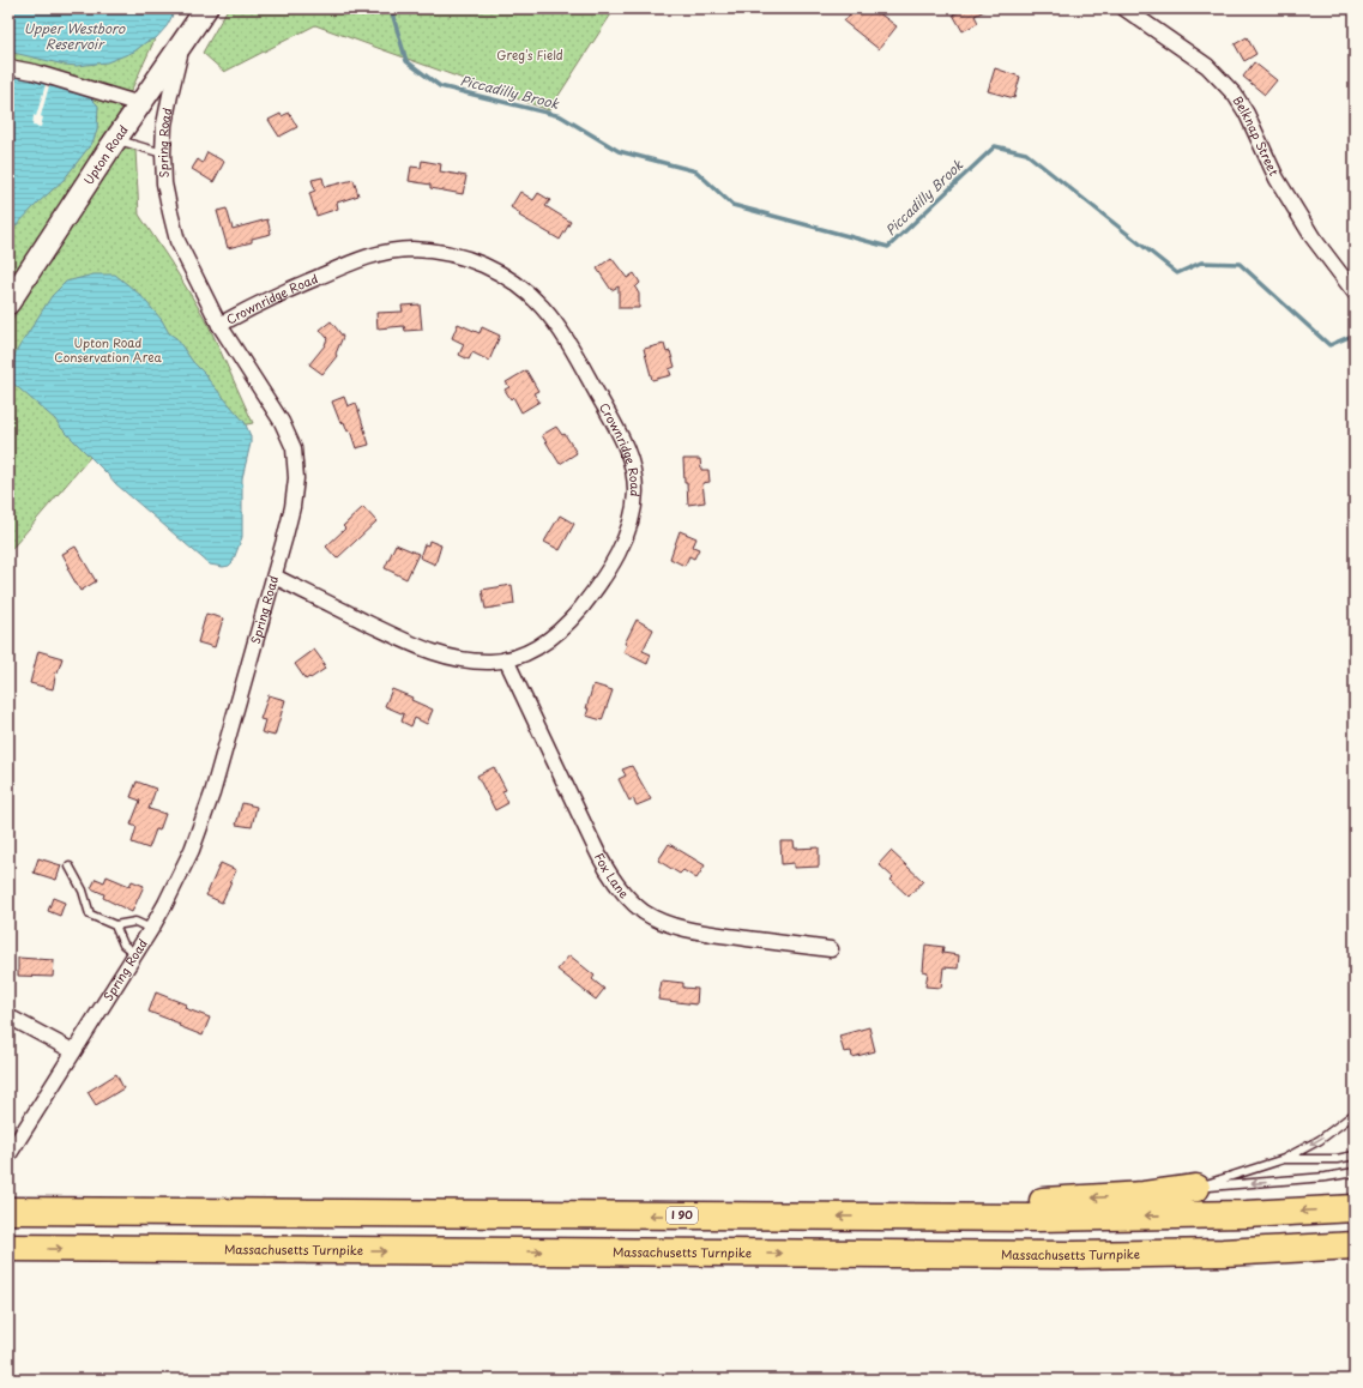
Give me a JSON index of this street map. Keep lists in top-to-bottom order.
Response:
{
  "streets": {
    "highway": ["I 90", "Massachusetts Turnpike"],
    "main road": ["Upton Road"],
    "street": [
      "Belknap Street",
      "Spring Road",
      "Crownridge Road",
      "Fox Lane"
    ]
  },
  "crossings": [
    ["Spring Road", "Upton Road"],
    ["Spring Road", "Crownridge Road"],
    ["Crownridge Road", "Fox Lane"]
  ],
  "water": ["Upper Westboro Reservoir", "Piccadilly Brook"],
  "parks": ["Greg's Field", "Upton Road Conservation Area"]
}
